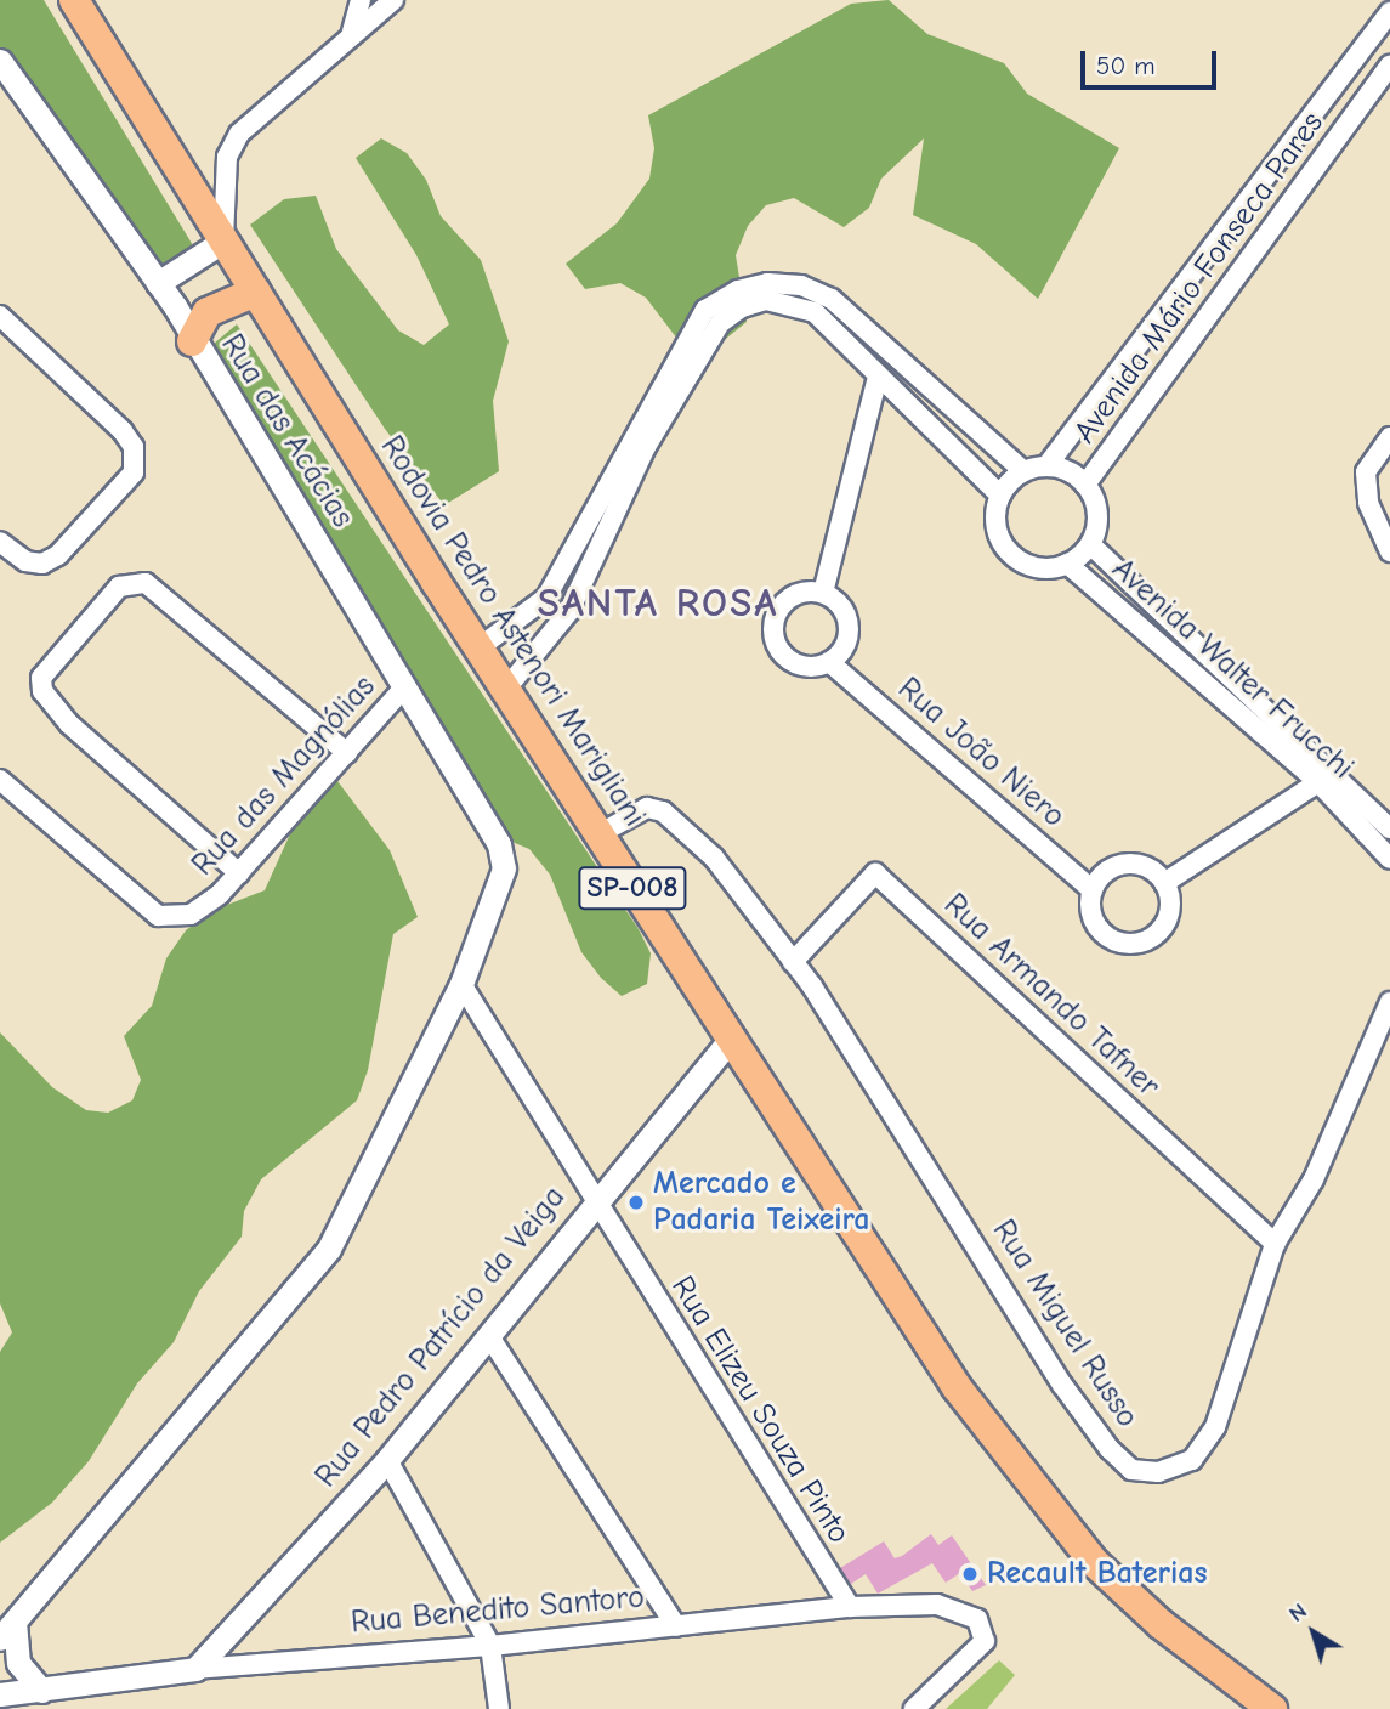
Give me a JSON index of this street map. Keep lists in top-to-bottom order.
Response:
{
  "streets": {
    "main road": ["Rodovia Pedro Astenori Marigliani", "SP-008"],
    "street": [
      "Avenida Mário Fonseca Pares",
      "Rua das Acácias",
      "Avenida Walter Frucchi",
      "Rua João Niero",
      "Rua das Magnólias",
      "Rua Armando Tafner",
      "Rua Miguel Russo",
      "Rua Pedro Patrício da Veiga",
      "Rua Elizeu Souza Pinto",
      "Rua Benedito Santoro"
    ]
  },
  "crossings": [
    ["Avenida Mário Fonseca Pares", "Avenida Walter Frucchi"],
    ["Rua das Acácias", "Rua das Magnólias"],
    ["Rua das Acácias", "Rua Elizeu Souza Pinto"],
    ["Rodovia Pedro Astenori Marigliani", "Rua Miguel Russo"],
    ["Rodovia Pedro Astenori Marigliani", "Rua Pedro Patrício da Veiga"],
    ["Rua Armando Tafner", "Rua Miguel Russo"],
    ["Rua Pedro Patrício da Veiga", "Rua Elizeu Souza Pinto"],
    ["Rua Pedro Patrício da Veiga", "Rua Benedito Santoro"],
    ["Rua Elizeu Souza Pinto", "Rua Benedito Santoro"]
  ],
  "districts": ["SANTA ROSA"],
  "places": ["Mercado e Padaria Teixeira", "Recault Baterias"],
  "scale_bar": "50 m",
  "north": "top left"
}
